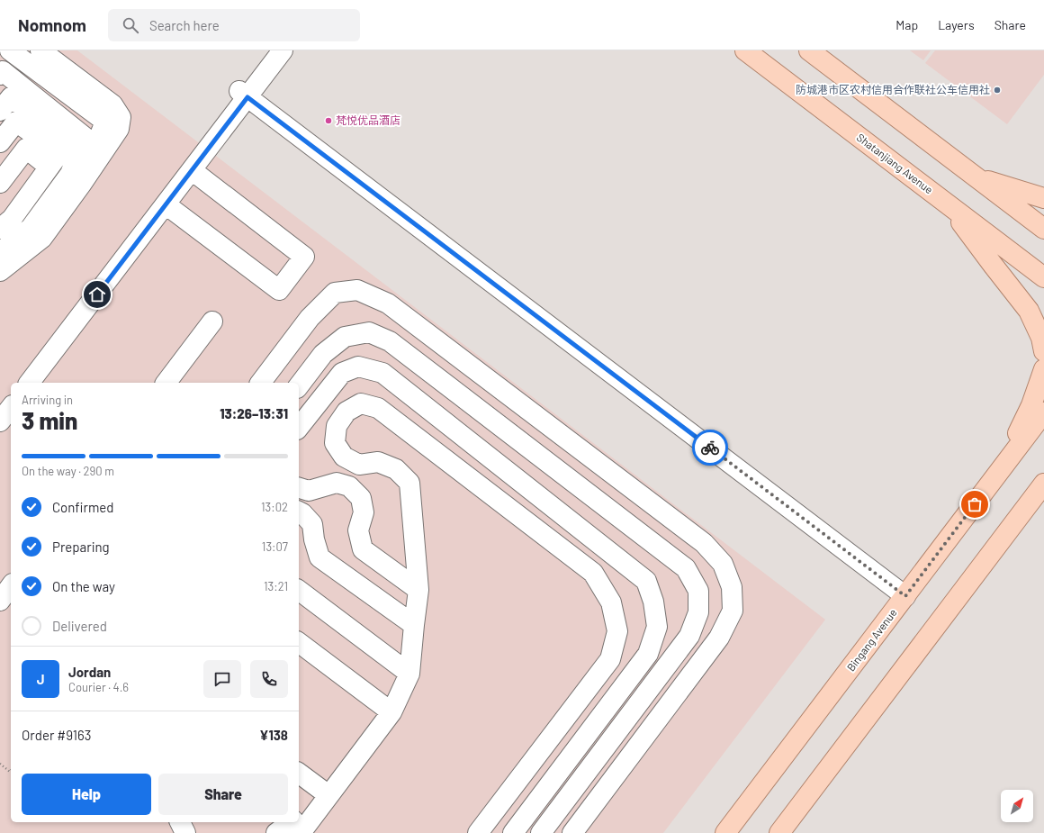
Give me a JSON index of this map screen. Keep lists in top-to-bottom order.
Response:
{
  "streets": {
    "main road": ["Shatanjiang Avenue", "Bingang Avenue"]
  },
  "places": ["防城港市区农村信用合作联社公车信用社", "梵悦优品酒店"],
  "north": "top right",
  "page": {
    "header": "Nomnom",
    "search": "Search here",
    "nav": ["Map", "Layers", "Share"],
    "heading": ["3 min", "Arriving in", "13:26–13:31"],
    "panel": [
      "Jordan",
      "Courier · 4.6",
      "Order #9163",
      "¥138"
    ],
    "bar": "On the way · 290 m",
    "list": [
      ["Confirmed", "13:02"],
      ["Preparing", "13:07"],
      ["On the way", "13:21"],
      "Delivered"
    ],
    "round": "J",
    "buttons": ["Help", "Share"]
  }
}
